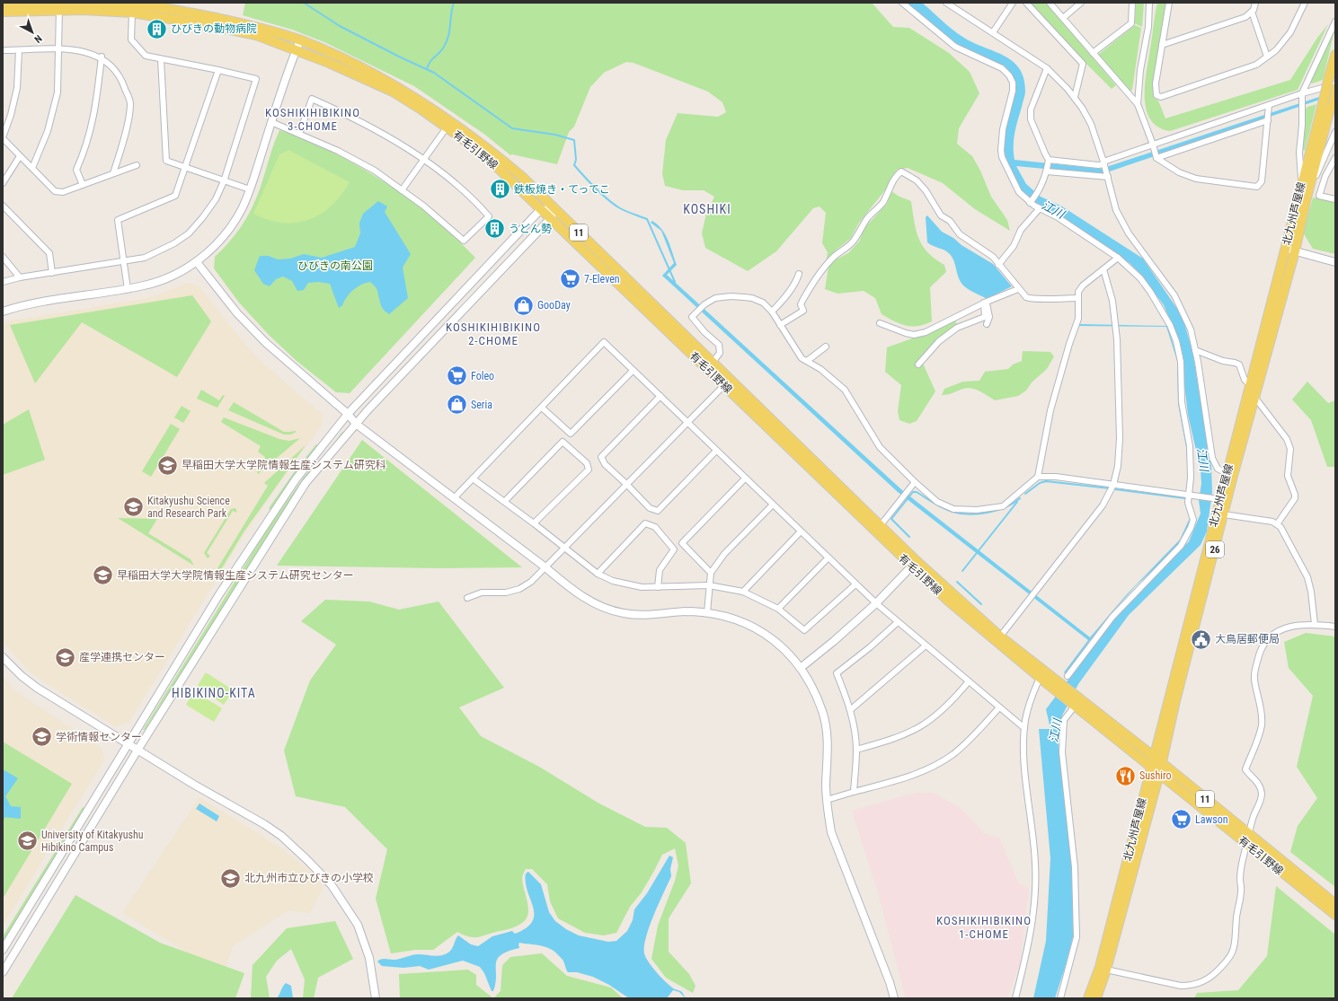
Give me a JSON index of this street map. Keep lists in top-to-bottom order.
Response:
{
  "streets": {
    "main road": [
      "有毛引野線",
      "北九州芦屋線",
      "11",
      "26"
    ]
  },
  "crossings": [
    ["有毛引野線", "北九州芦屋線"]
  ],
  "districts": [
    "KOSHIKIHIBIKINO 3-CHOME",
    "KOSHIKI",
    "KOSHIKIHIBIKINO 2-CHOME",
    "HIBIKINO-KITA",
    "KOSHIKIHIBIKINO 1-CHOME"
  ],
  "water": ["江川"],
  "parks": ["ひびきの南公園"],
  "places": {
    "building": ["ひびきの動物病院", "鉄板焼き・てってこ", "うどん勢"],
    "supermarket": ["7-Eleven", "Foleo", "Lawson"],
    "shop": ["GooDay", "Seria"],
    "school or university": [
      "早稲田大学大学院情報生産システム研究科",
      "Kitakyushu Science and Research Park",
      "早稲田大学大学院情報生産システム研究センター",
      "産学連携センター",
      "学術情報センター",
      "University of Kitakyushu Hibikino Campus",
      "北九州市立ひびきの小学校"
    ],
    "public building": ["大鳥居郵便局"],
    "restaurant": ["Sushiro"]
  },
  "north": "bottom right"
}
